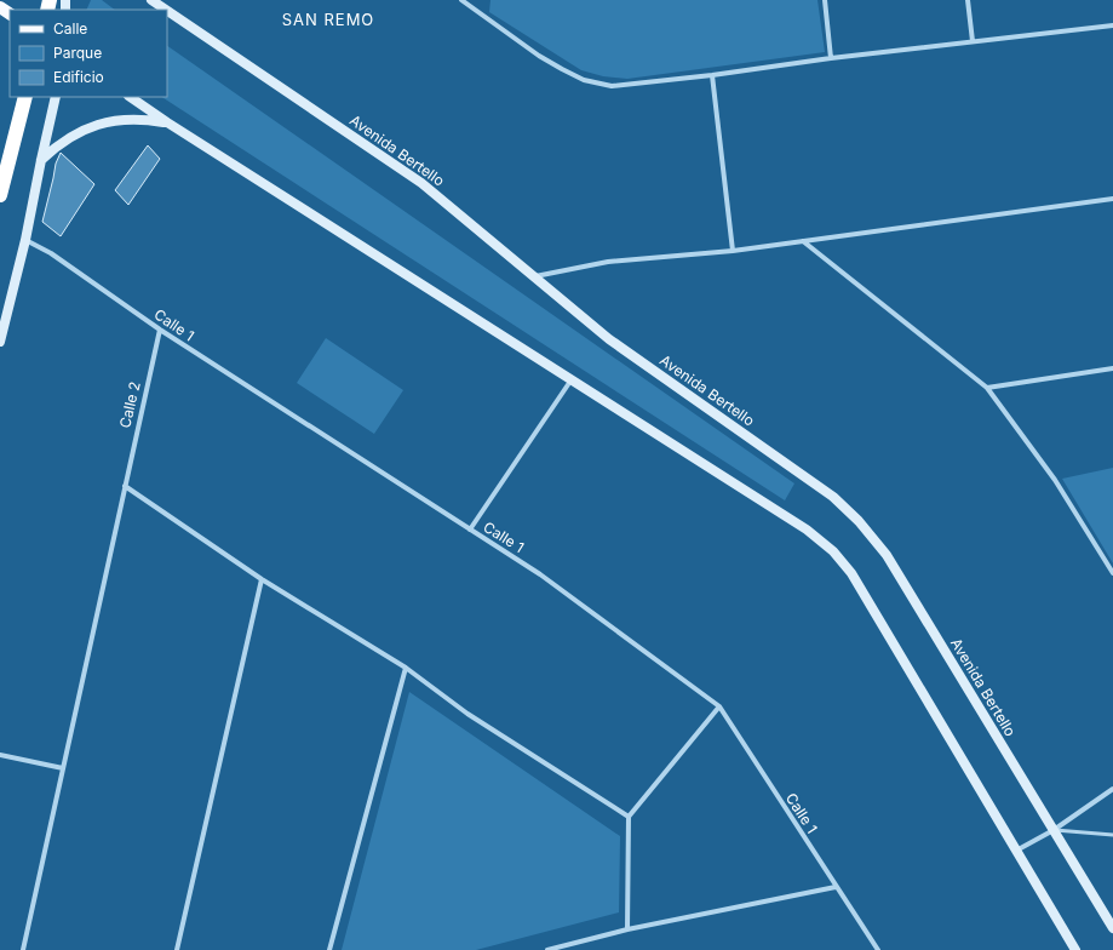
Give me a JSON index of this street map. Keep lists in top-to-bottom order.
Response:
{
  "streets": {
    "main road": ["Avenida Bertello"],
    "street": ["Calle 1", "Calle 2"]
  },
  "crossings": [
    ["Calle 1", "Calle 2"]
  ],
  "districts": ["SAN REMO"],
  "legend": ["Calle", "Parque", "Edificio"]
}
